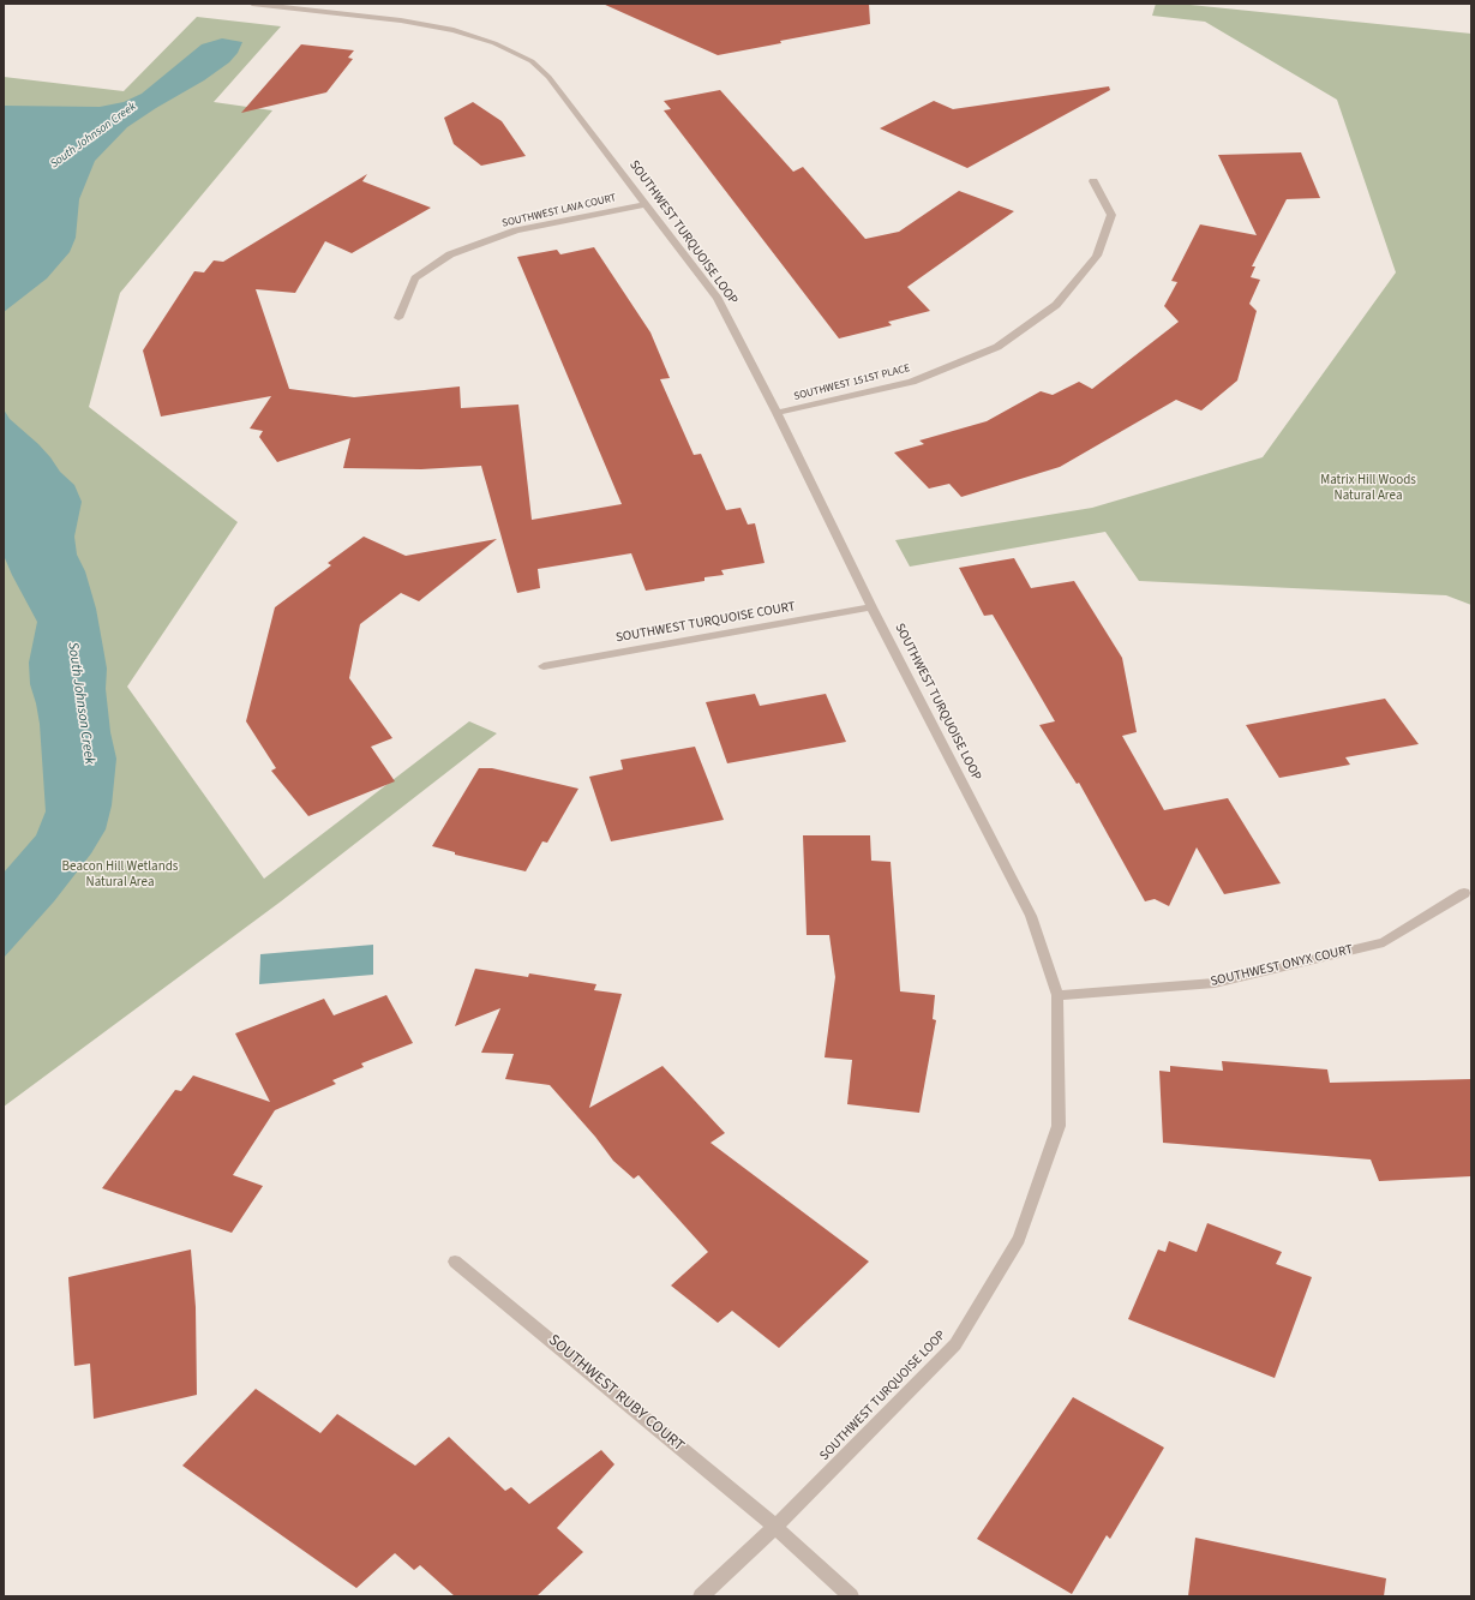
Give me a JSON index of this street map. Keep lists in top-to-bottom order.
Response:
{
  "streets": {
    "street": [
      "SOUTHWEST LAVA COURT",
      "SOUTHWEST TURQUOISE LOOP",
      "SOUTHWEST 151ST PLACE",
      "SOUTHWEST TURQUOISE COURT",
      "SOUTHWEST ONYX COURT",
      "SOUTHWEST RUBY COURT"
    ]
  },
  "crossings": [
    ["SOUTHWEST LAVA COURT", "SOUTHWEST TURQUOISE LOOP"],
    ["SOUTHWEST TURQUOISE LOOP", "SOUTHWEST 151ST PLACE"],
    ["SOUTHWEST TURQUOISE LOOP", "SOUTHWEST TURQUOISE COURT"],
    ["SOUTHWEST TURQUOISE LOOP", "SOUTHWEST ONYX COURT"],
    ["SOUTHWEST TURQUOISE LOOP", "SOUTHWEST RUBY COURT"]
  ],
  "water": ["South Johnson Creek"],
  "parks": ["Matrix Hill Woods Natural Area", "Beacon Hill Wetlands Natural Area"]
}
